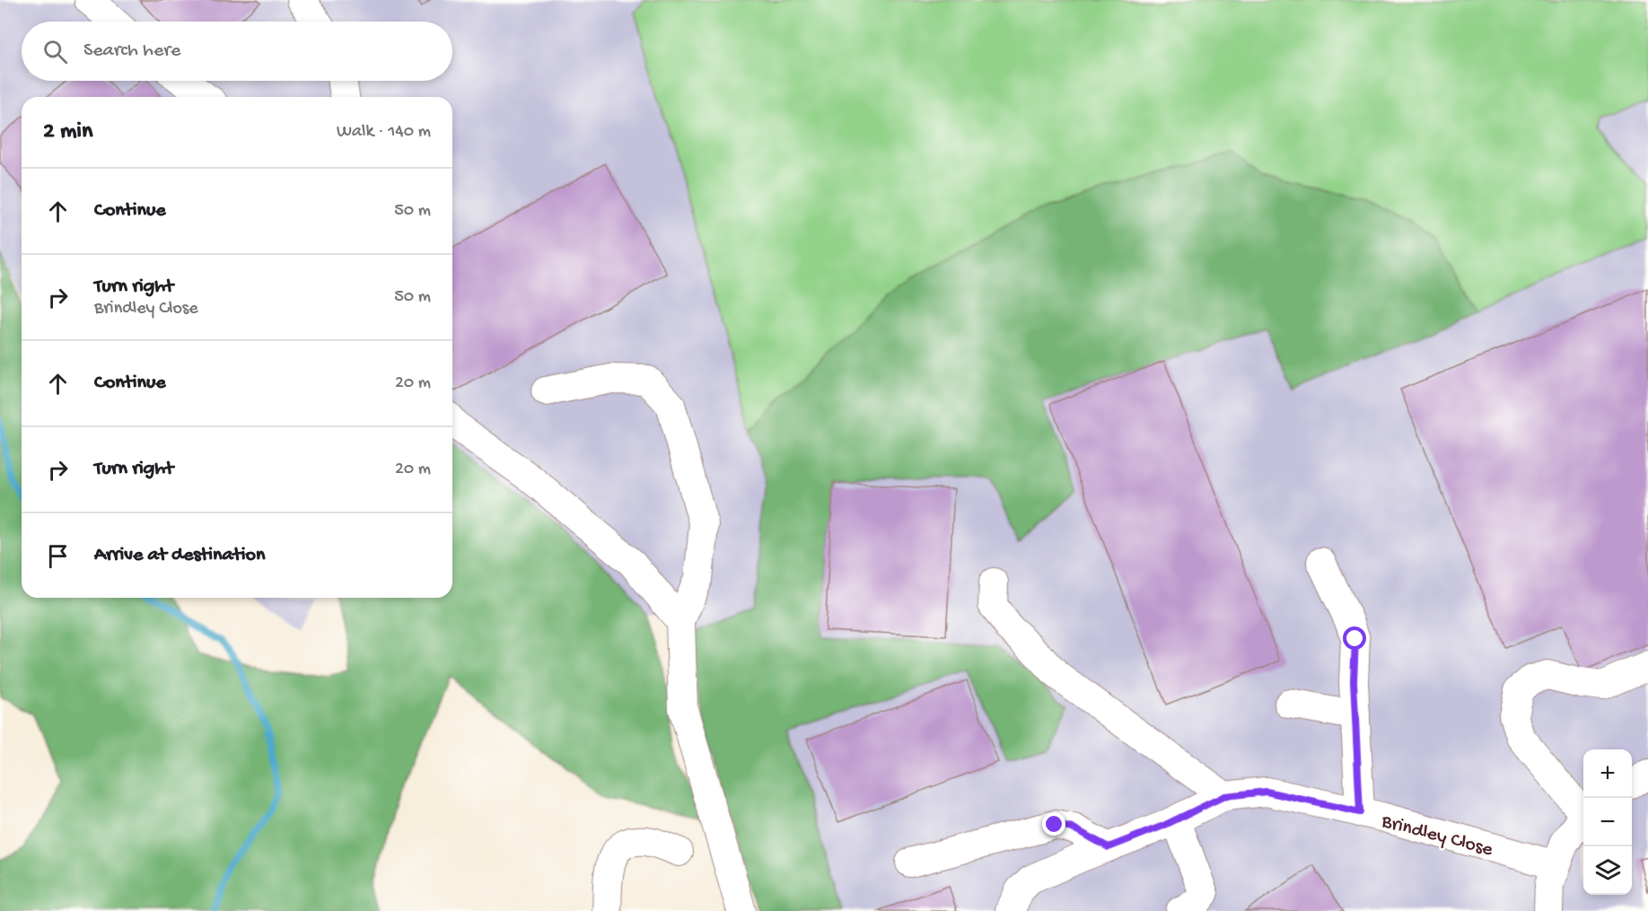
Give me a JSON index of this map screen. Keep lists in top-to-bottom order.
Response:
{
  "streets": {
    "street": ["Brindley Close"]
  },
  "page": {
    "search": "Search here",
    "heading": ["2 min", "Walk · 140 m"],
    "list": [
      ["Continue", "50 m"],
      ["Turn right", "Brindley Close", "50 m"],
      ["Continue", "20 m"],
      ["Turn right", "20 m"],
      "Arrive at destination"
    ],
    "map_buttons": ["+", "−"]
  }
}
